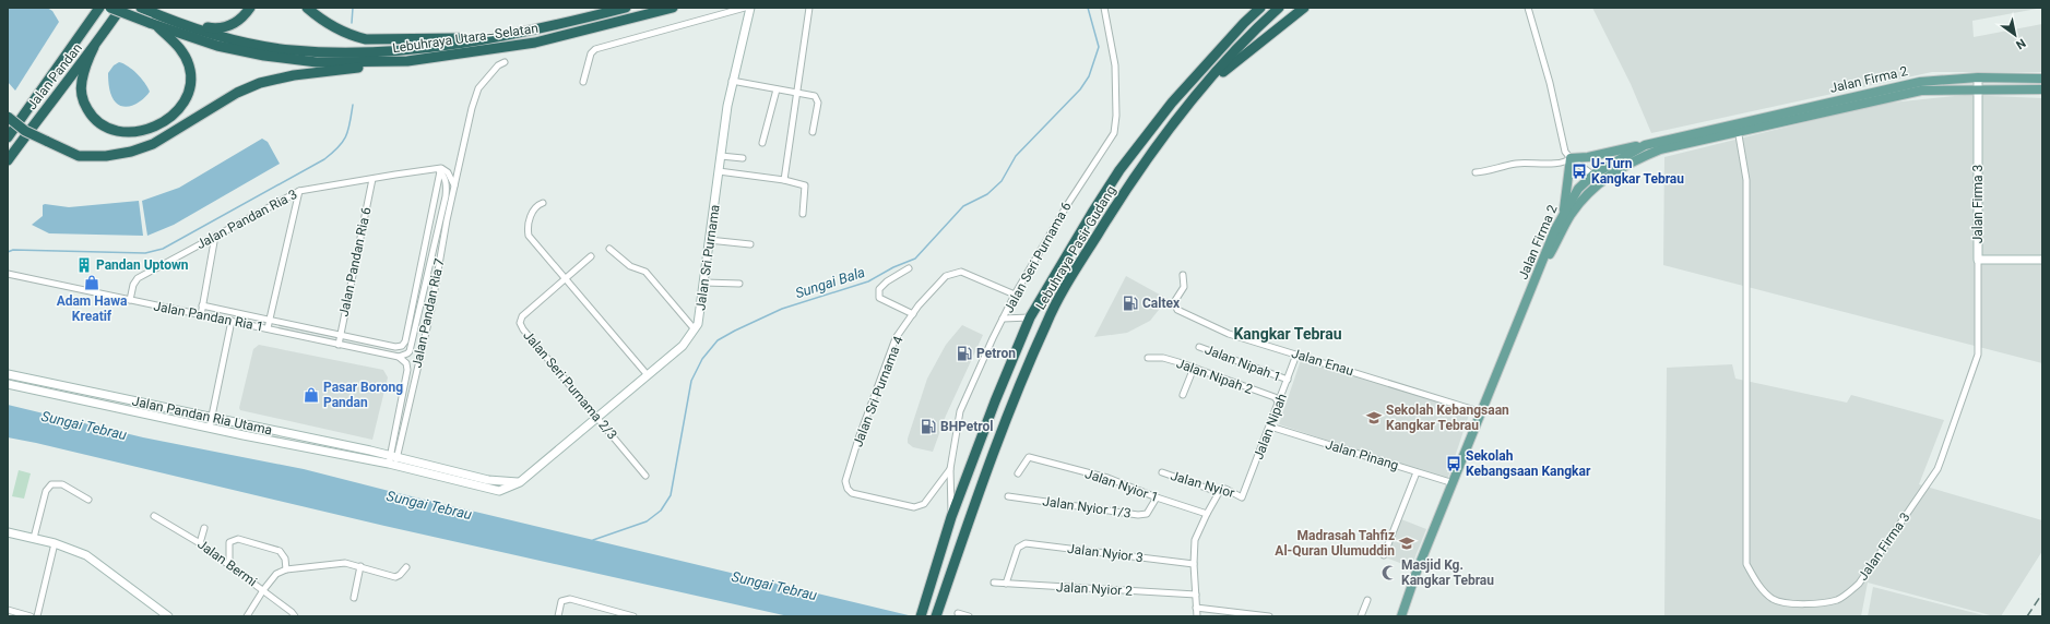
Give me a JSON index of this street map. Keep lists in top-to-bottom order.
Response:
{
  "streets": {
    "highway": ["Lebuhraya Utara–Selatan", "Jalan Pandan", "Lebuhraya Pasir Gudang"],
    "main road": ["Jalan Firma 2"],
    "street": [
      "Jalan Firma 3",
      "Jalan Pandan Ria 3",
      "Jalan Sri Purnama",
      "Jalan Seri Purnama 6",
      "Jalan Pandan Ria 6",
      "Jalan Pandan Ria 7",
      "Jalan Pandan Ria 1",
      "Jalan Enau",
      "Jalan Nipah 1",
      "Jalan Nipah 2",
      "Jalan Seri Purnama 2/3",
      "Jalan Sri Purnama 4",
      "Jalan Pandan Ria Utama",
      "Jalan Nipah",
      "Jalan Pinang",
      "Jalan Nyior",
      "Jalan Nyior 1",
      "Jalan Nyior 1/3",
      "Jalan Nyior 3",
      "Jalan Bermi",
      "Jalan Nyior 2"
    ]
  },
  "crossings": [
    ["Jalan Firma 2", "Jalan Firma 3"],
    ["Jalan Pandan Ria 3", "Jalan Pandan Ria 6"],
    ["Jalan Pandan Ria 3", "Jalan Pandan Ria 7"],
    ["Jalan Pandan Ria 3", "Jalan Pandan Ria 1"],
    ["Jalan Sri Purnama", "Jalan Seri Purnama 2/3"],
    ["Jalan Sri Purnama", "Jalan Pandan Ria Utama"],
    ["Jalan Seri Purnama 6", "Jalan Sri Purnama 4"],
    ["Jalan Pandan Ria 6", "Jalan Pandan Ria 1"],
    ["Jalan Pandan Ria 7", "Jalan Pandan Ria 1"],
    ["Jalan Pandan Ria 7", "Jalan Pandan Ria Utama"],
    ["Jalan Enau", "Jalan Nipah"],
    ["Jalan Nipah 1", "Jalan Nipah"],
    ["Jalan Nipah 2", "Jalan Nipah"],
    ["Jalan Nipah", "Jalan Pinang"],
    ["Jalan Nipah", "Jalan Nyior"],
    ["Jalan Nyior 1", "Jalan Nyior 1/3"],
    ["Jalan Nyior 3", "Jalan Nyior 2"]
  ],
  "districts": ["Kangkar Tebrau"],
  "water": ["Sungai Bala", "Sungai Tebrau"],
  "places": {
    "bus stop": ["U-Turn Kangkar Tebrau", "Sekolah Kebangsaan Kangkar"],
    "building": ["Pandan Uptown"],
    "shop": ["Adam Hawa Kreatif", "Pasar Borong Pandan"],
    "fuel station": ["Caltex", "Petron", "BHPetrol"],
    "school or university": ["Sekolah Kebangsaan Kangkar Tebrau", "Madrasah Tahfiz Al-Quran Ulumuddin"],
    "mosque": ["Masjid Kg. Kangkar Tebrau"]
  },
  "north": "bottom right"
}
